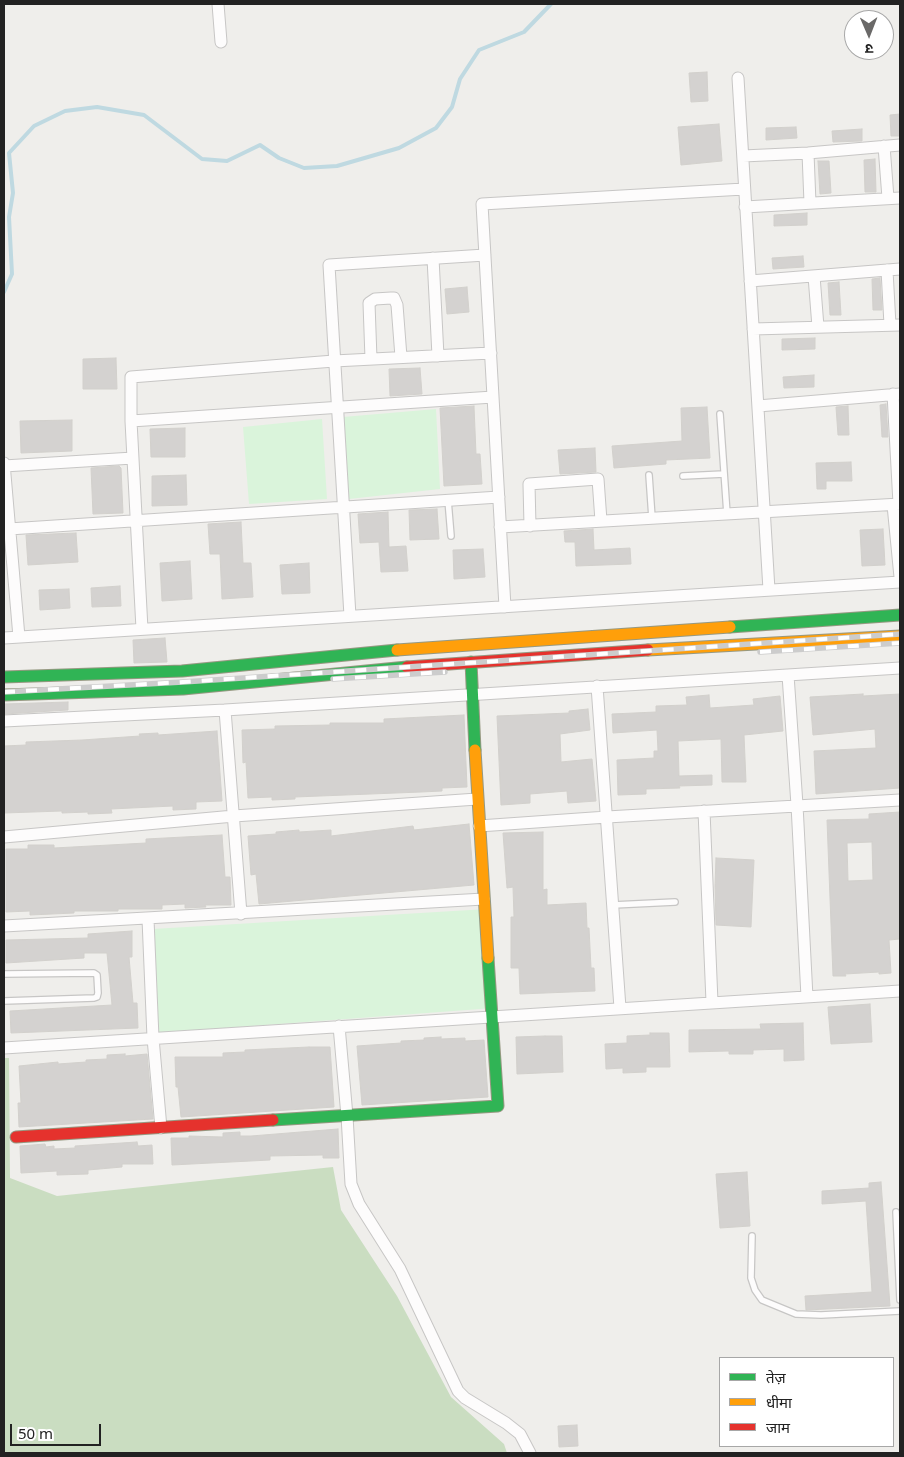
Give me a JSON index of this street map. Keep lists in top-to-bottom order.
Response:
{
  "legend": ["तेज़", "धीमा", "जाम"],
  "scale_bar": "50 m",
  "north": "bottom"
}
